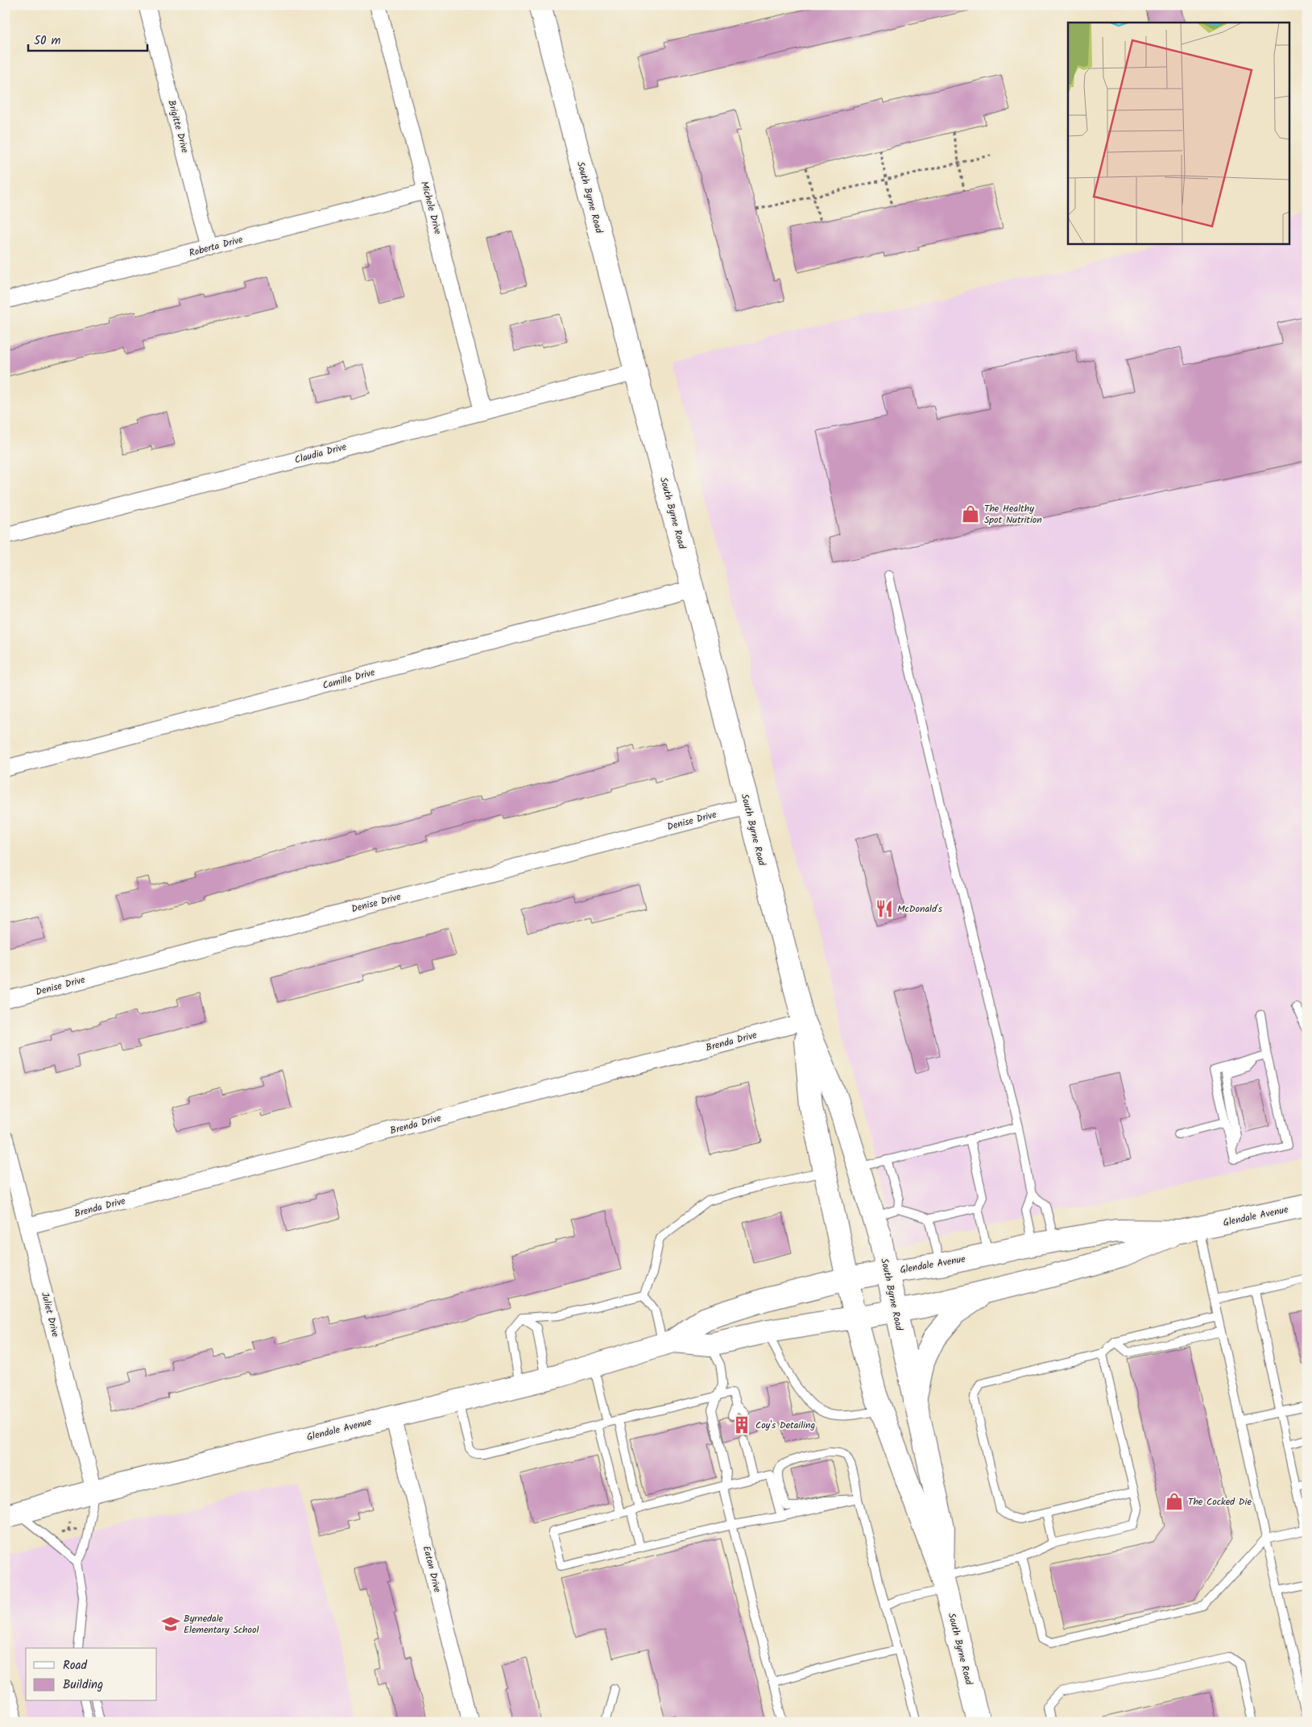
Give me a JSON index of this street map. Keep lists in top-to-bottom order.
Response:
{
  "streets": {
    "main road": ["South Byrne Road", "Glendale Avenue"],
    "street": [
      "Brigitte Drive",
      "Michele Drive",
      "Roberta Drive",
      "Claudia Drive",
      "Camille Drive",
      "Denise Drive",
      "Brenda Drive",
      "Juliet Drive",
      "Eaton Drive"
    ]
  },
  "crossings": [
    ["Brigitte Drive", "Roberta Drive"],
    ["South Byrne Road", "Claudia Drive"],
    ["South Byrne Road", "Camille Drive"],
    ["South Byrne Road", "Denise Drive"],
    ["South Byrne Road", "Brenda Drive"],
    ["South Byrne Road", "Glendale Avenue"],
    ["Michele Drive", "Roberta Drive"],
    ["Michele Drive", "Claudia Drive"],
    ["Brenda Drive", "Juliet Drive"],
    ["Glendale Avenue", "Juliet Drive"],
    ["Glendale Avenue", "Eaton Drive"]
  ],
  "places": {
    "shop": ["The Healthy Spot Nutrition", "The Cocked Die"],
    "restaurant": ["McDonald's"],
    "building": ["Coy's Detailing"],
    "school or university": ["Byrnedale Elementary School"]
  },
  "legend": ["Road", "Building"],
  "scale_bar": "50 m"
}
